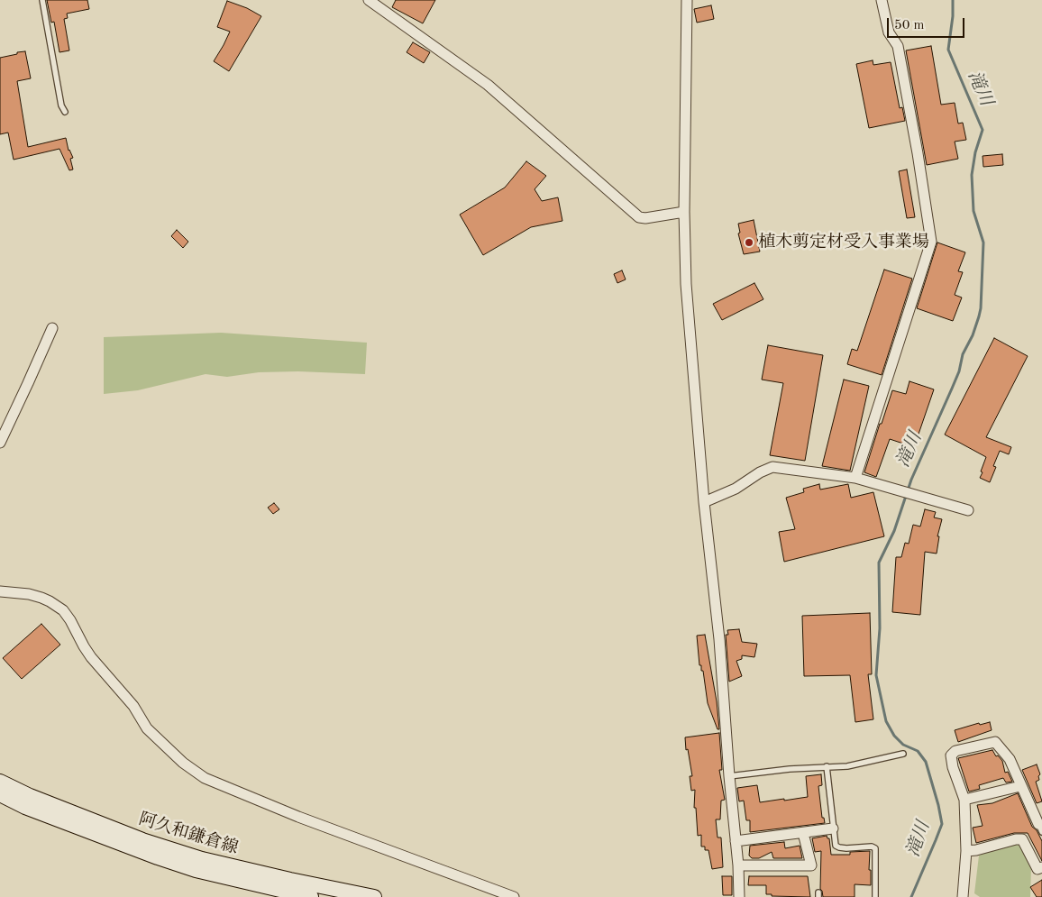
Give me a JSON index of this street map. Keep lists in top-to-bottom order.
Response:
{
  "streets": {
    "main road": ["阿久和鎌倉線"]
  },
  "water": ["滝川"],
  "places": ["植木剪定材受入事業場"],
  "scale_bar": "50 m"
}
